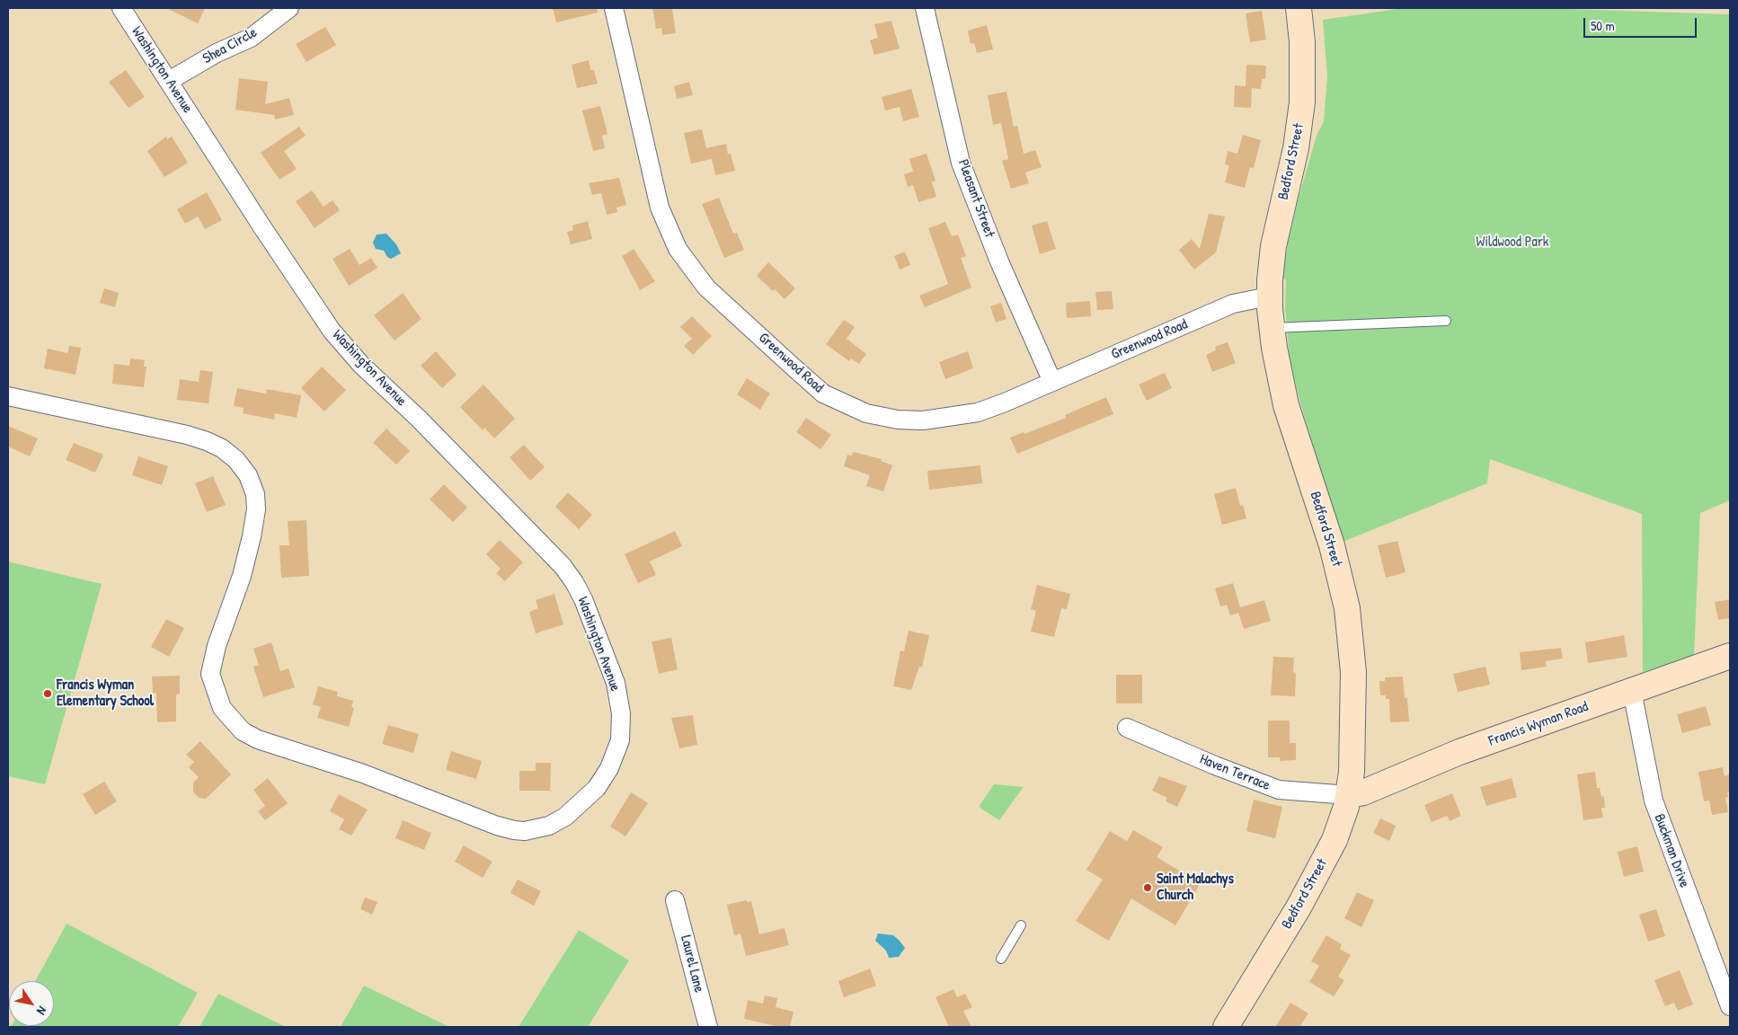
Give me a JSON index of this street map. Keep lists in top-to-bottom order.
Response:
{
  "streets": {
    "main road": ["Bedford Street", "Francis Wyman Road"],
    "street": [
      "Shea Circle",
      "Washington Avenue",
      "Pleasant Street",
      "Greenwood Road",
      "Haven Terrace",
      "Buckman Drive",
      "Laurel Lane"
    ]
  },
  "crossings": [
    ["Shea Circle", "Washington Avenue"],
    ["Bedford Street", "Greenwood Road"],
    ["Bedford Street", "Francis Wyman Road"],
    ["Bedford Street", "Haven Terrace"],
    ["Pleasant Street", "Greenwood Road"],
    ["Francis Wyman Road", "Haven Terrace"],
    ["Francis Wyman Road", "Buckman Drive"]
  ],
  "parks": ["Wildwood Park"],
  "places": ["Francis Wyman Elementary School", "Saint Malachys Church"],
  "scale_bar": "50 m",
  "north": "bottom right"
}
